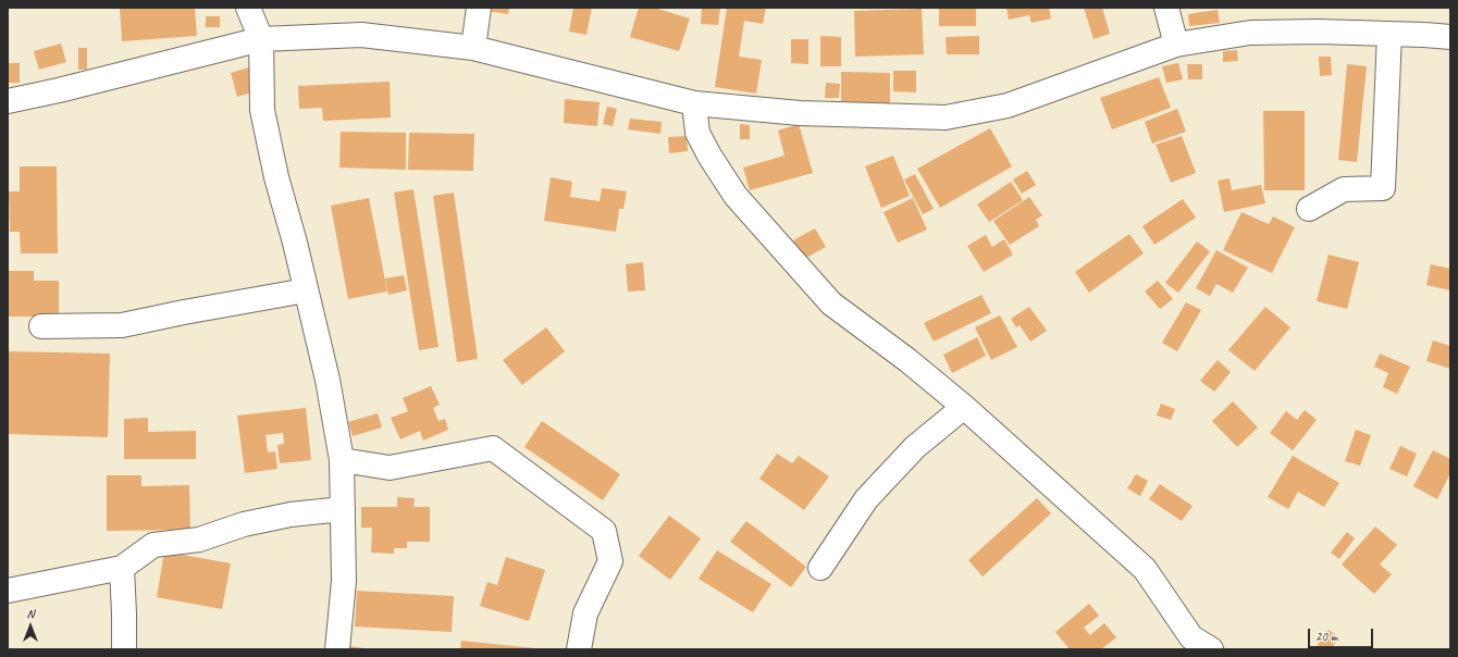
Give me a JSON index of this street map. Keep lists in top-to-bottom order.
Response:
{
  "scale_bar": "20 m",
  "north": "top"
}
